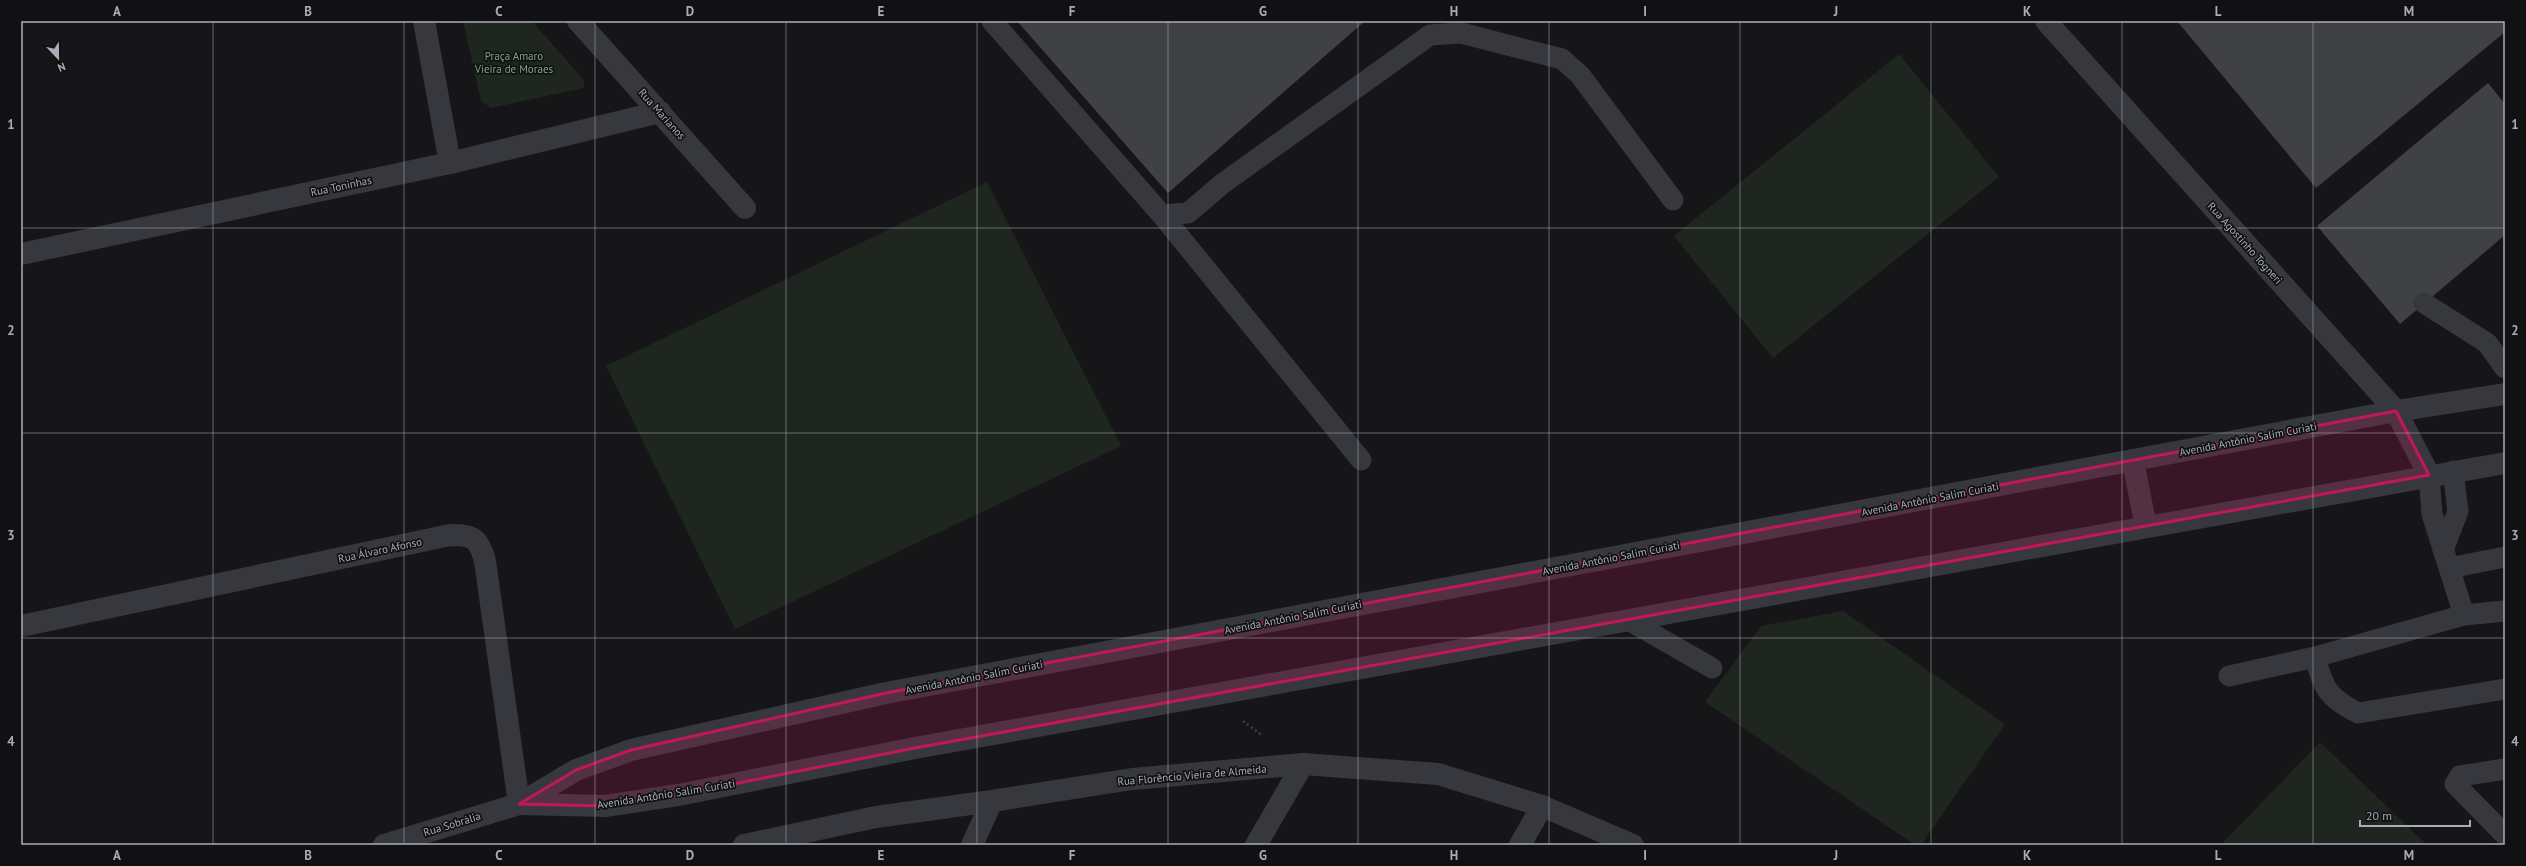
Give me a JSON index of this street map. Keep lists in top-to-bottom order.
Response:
{
  "streets": {
    "street": [
      "Rua Marianos",
      "Rua Toninhas",
      "Rua Agostinho Togneri",
      "Avenida Antônio Salim Curiati",
      "Rua Álvaro Afonso",
      "Rua Florêncio Vieira de Almeida",
      "Rua Sobrália"
    ]
  },
  "crossings": [
    ["Rua Marianos", "Rua Toninhas"],
    ["Rua Agostinho Togneri", "Avenida Antônio Salim Curiati"],
    ["Avenida Antônio Salim Curiati", "Rua Álvaro Afonso"],
    ["Avenida Antônio Salim Curiati", "Rua Sobrália"],
    ["Rua Álvaro Afonso", "Rua Sobrália"]
  ],
  "parks": ["Praça Amaro Vieira de Moraes"],
  "scale_bar": "20 m",
  "north": "bottom",
  "grid": {
    "columns": [
      "A",
      "B",
      "C",
      "D",
      "E",
      "F",
      "G",
      "H",
      "I",
      "J",
      "K",
      "L",
      "M"
    ],
    "rows": [
      "1",
      "2",
      "3",
      "4"
    ]
  }
}
